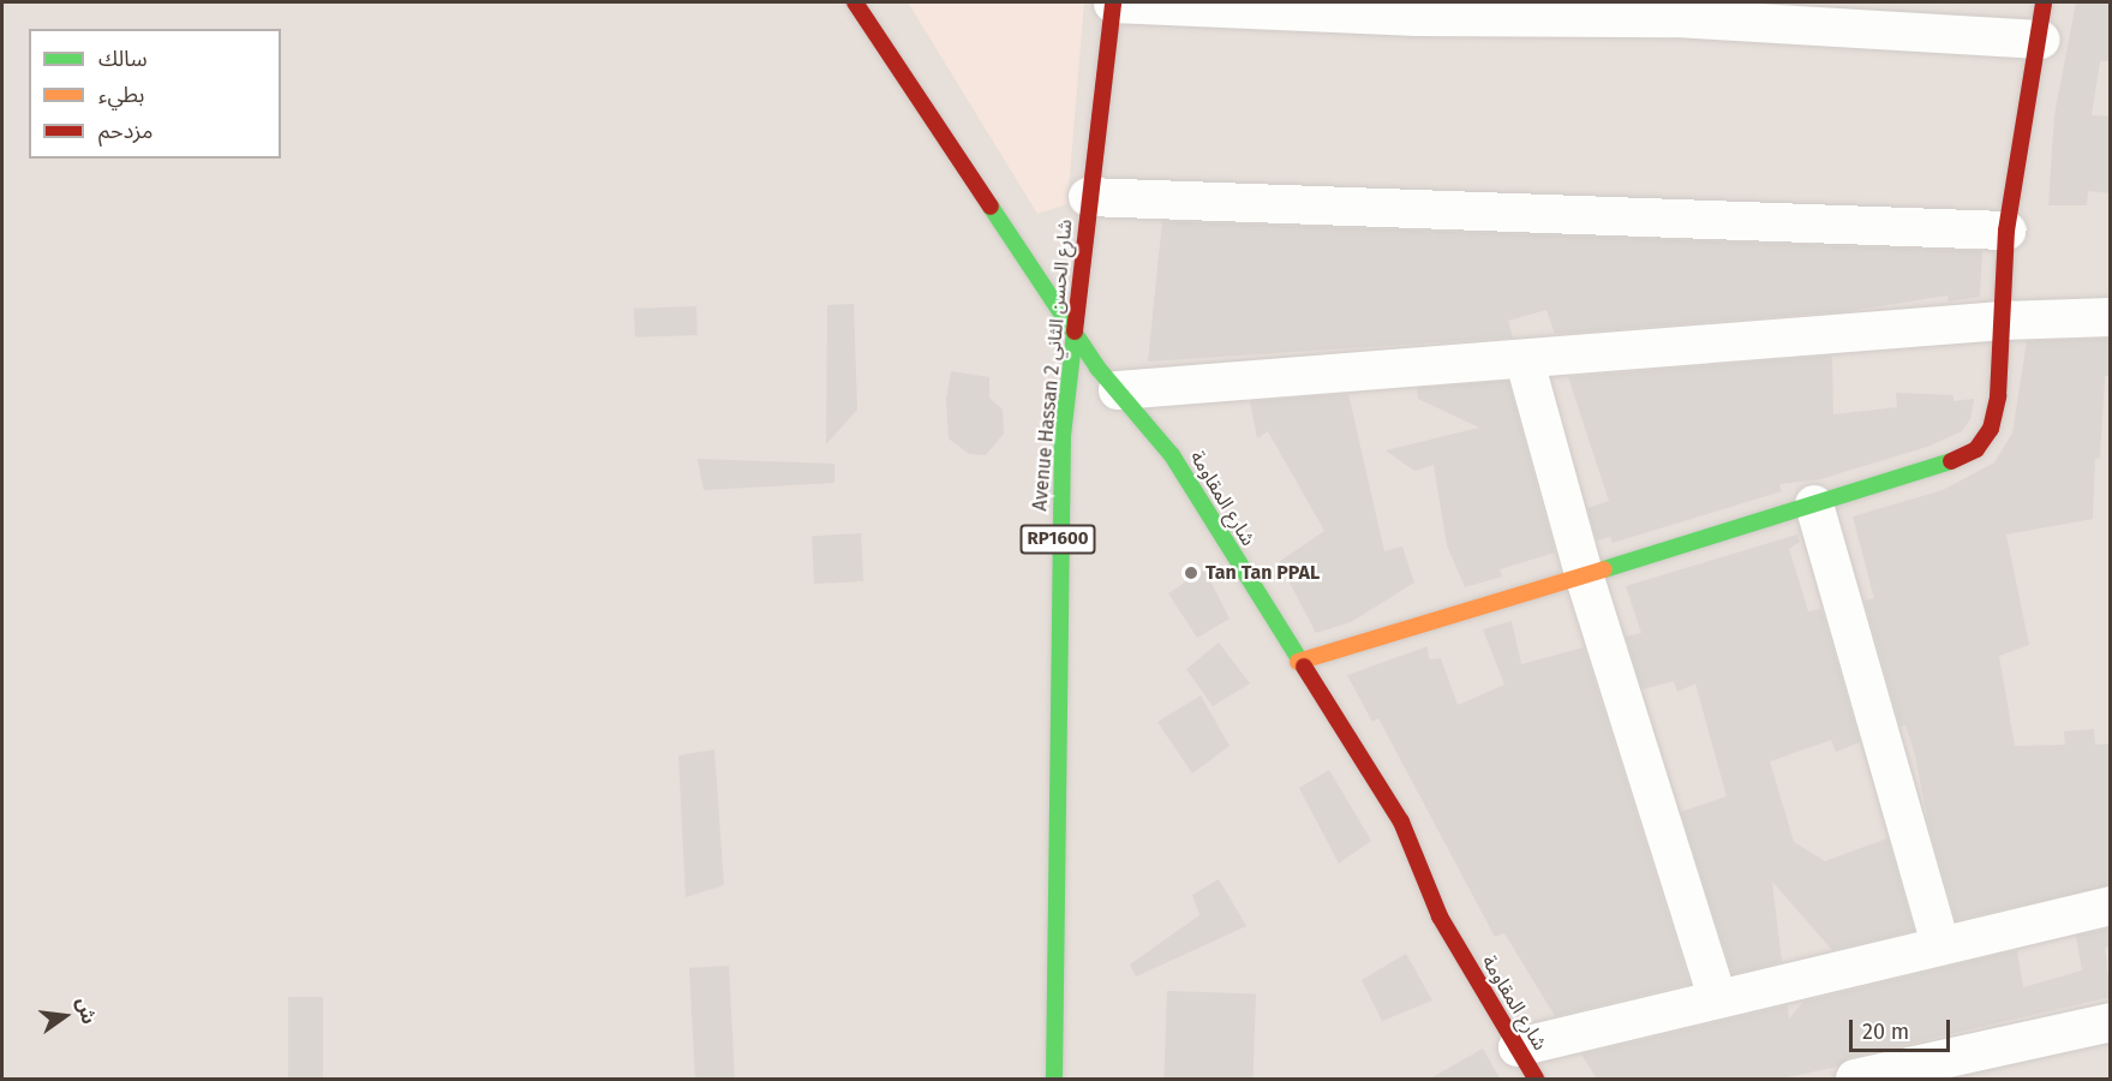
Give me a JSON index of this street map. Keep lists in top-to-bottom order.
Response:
{
  "streets": {
    "street": ["Avenue Hassan 2 شارع الحسن الثاني", "شارع المقاومة", "RP1600"]
  },
  "crossings": [
    ["Avenue Hassan 2 شارع الحسن الثاني", "شارع المقاومة"]
  ],
  "places": ["Tan Tan PPAL"],
  "legend": ["سالك", "بطيء", "مزدحم"],
  "scale_bar": "20 m",
  "north": "right"
}
